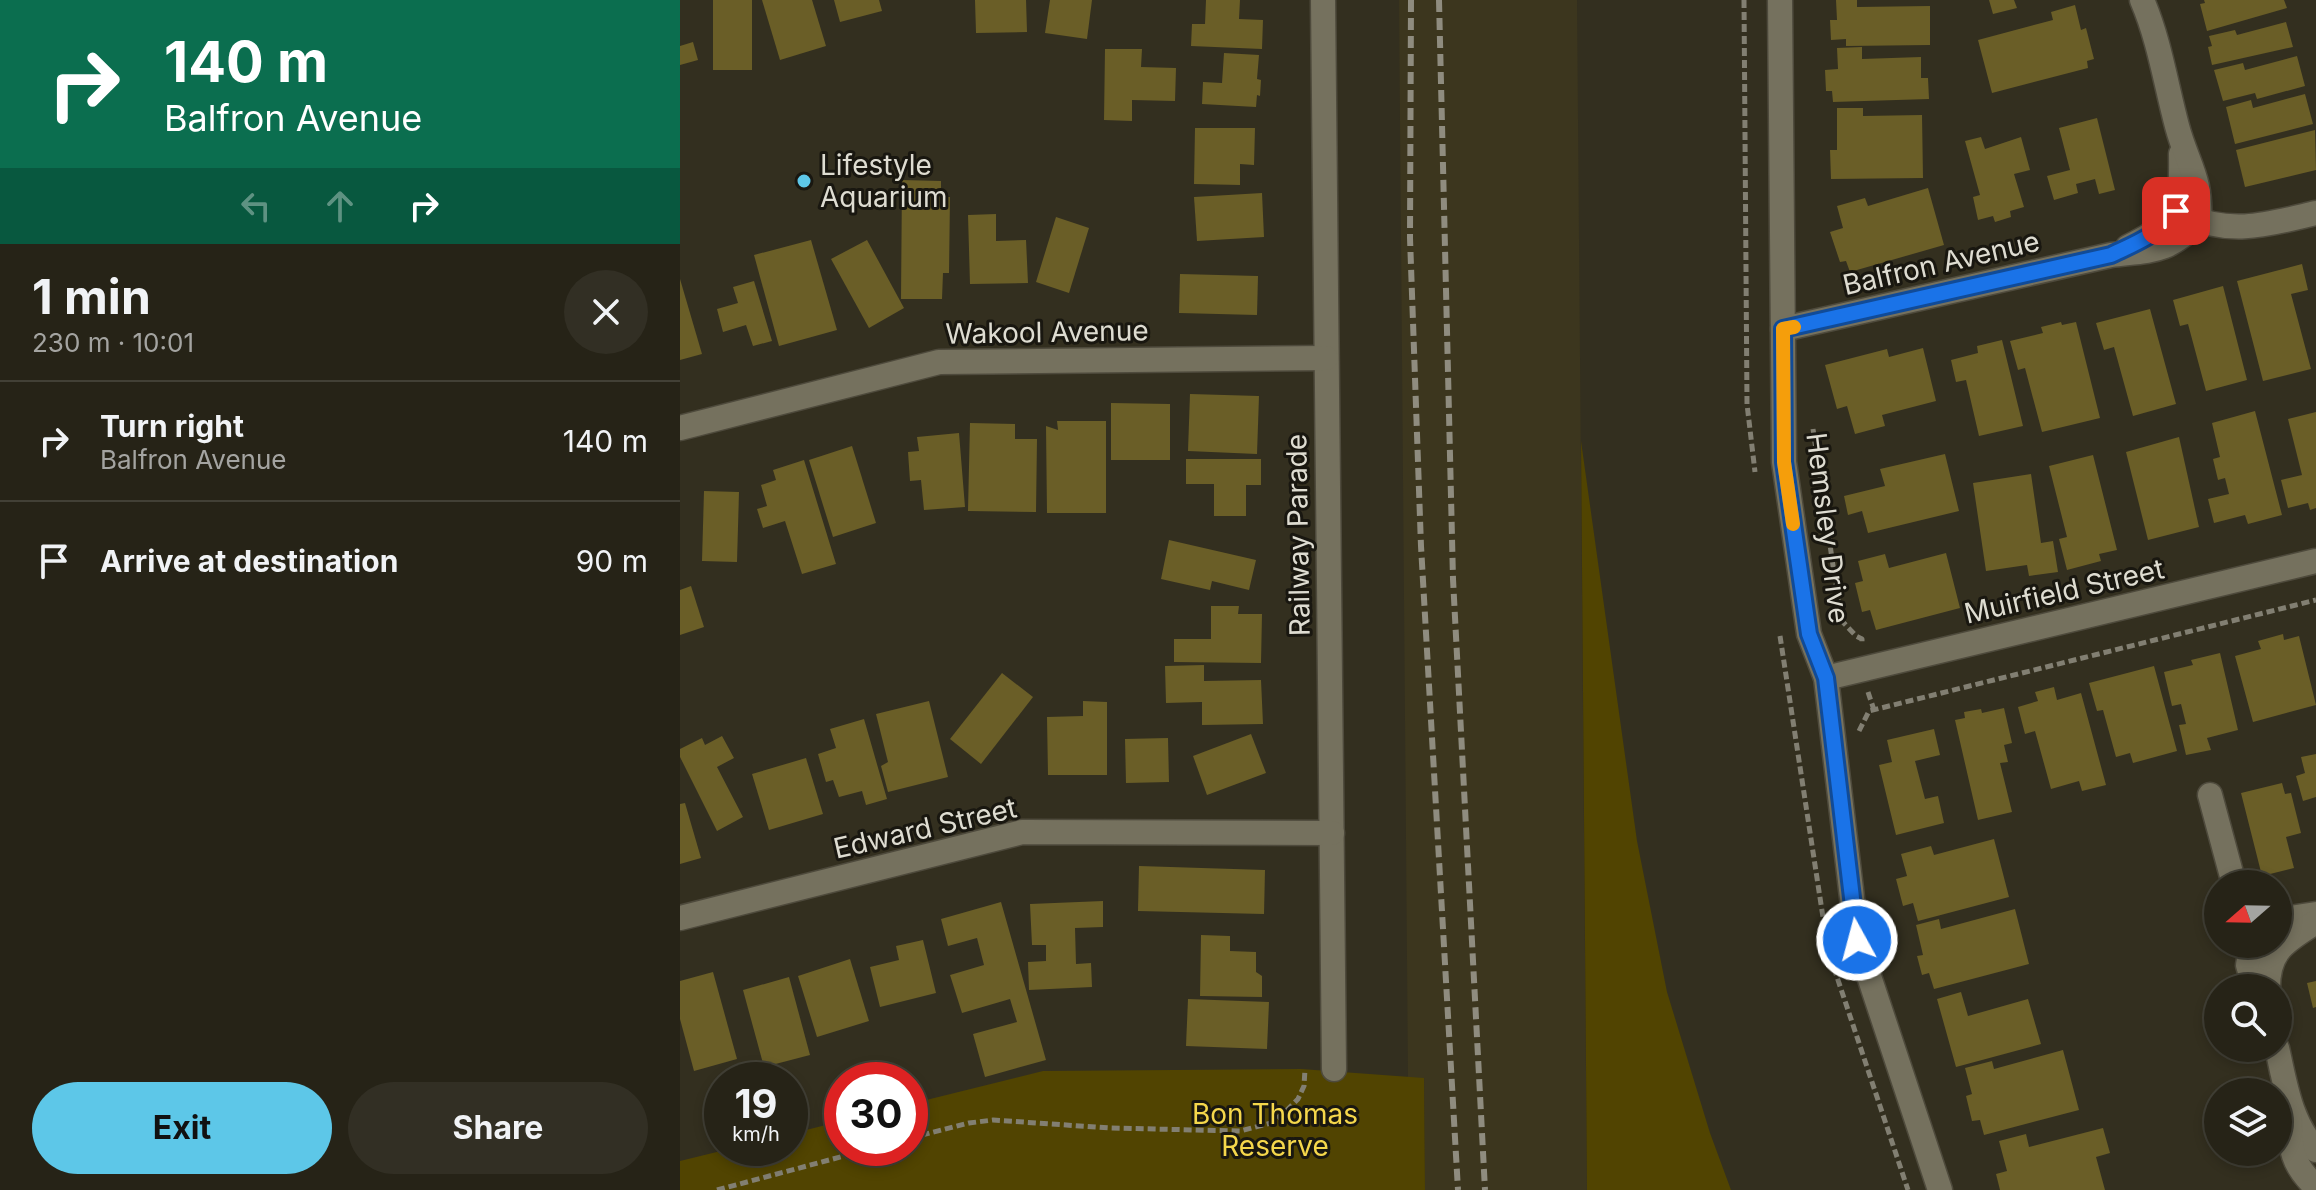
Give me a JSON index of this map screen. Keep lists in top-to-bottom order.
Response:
{
  "streets": {
    "street": [
      "Balfron Avenue",
      "Wakool Avenue",
      "Hemsley Drive",
      "Railway Parade",
      "Muirfield Street",
      "Edward Street"
    ]
  },
  "crossings": [
    ["Balfron Avenue", "Hemsley Drive"],
    ["Wakool Avenue", "Railway Parade"],
    ["Hemsley Drive", "Muirfield Street"],
    ["Railway Parade", "Edward Street"]
  ],
  "parks": ["Bon Thomas Reserve"],
  "places": ["Lifestyle Aquarium"],
  "north": "left",
  "page": {
    "turn": ["140 m", "Balfron Avenue"],
    "heading": ["1 min", "230 m · 10:01"],
    "list": [
      {
        "name": "Turn right",
        "note": "Balfron Avenue",
        "value": "140 m"
      },
      {
        "name": "Arrive at destination",
        "value": "90 m"
      }
    ],
    "speed": "19 km/h",
    "limit": "30",
    "buttons": ["Exit", "Share"]
  }
}
